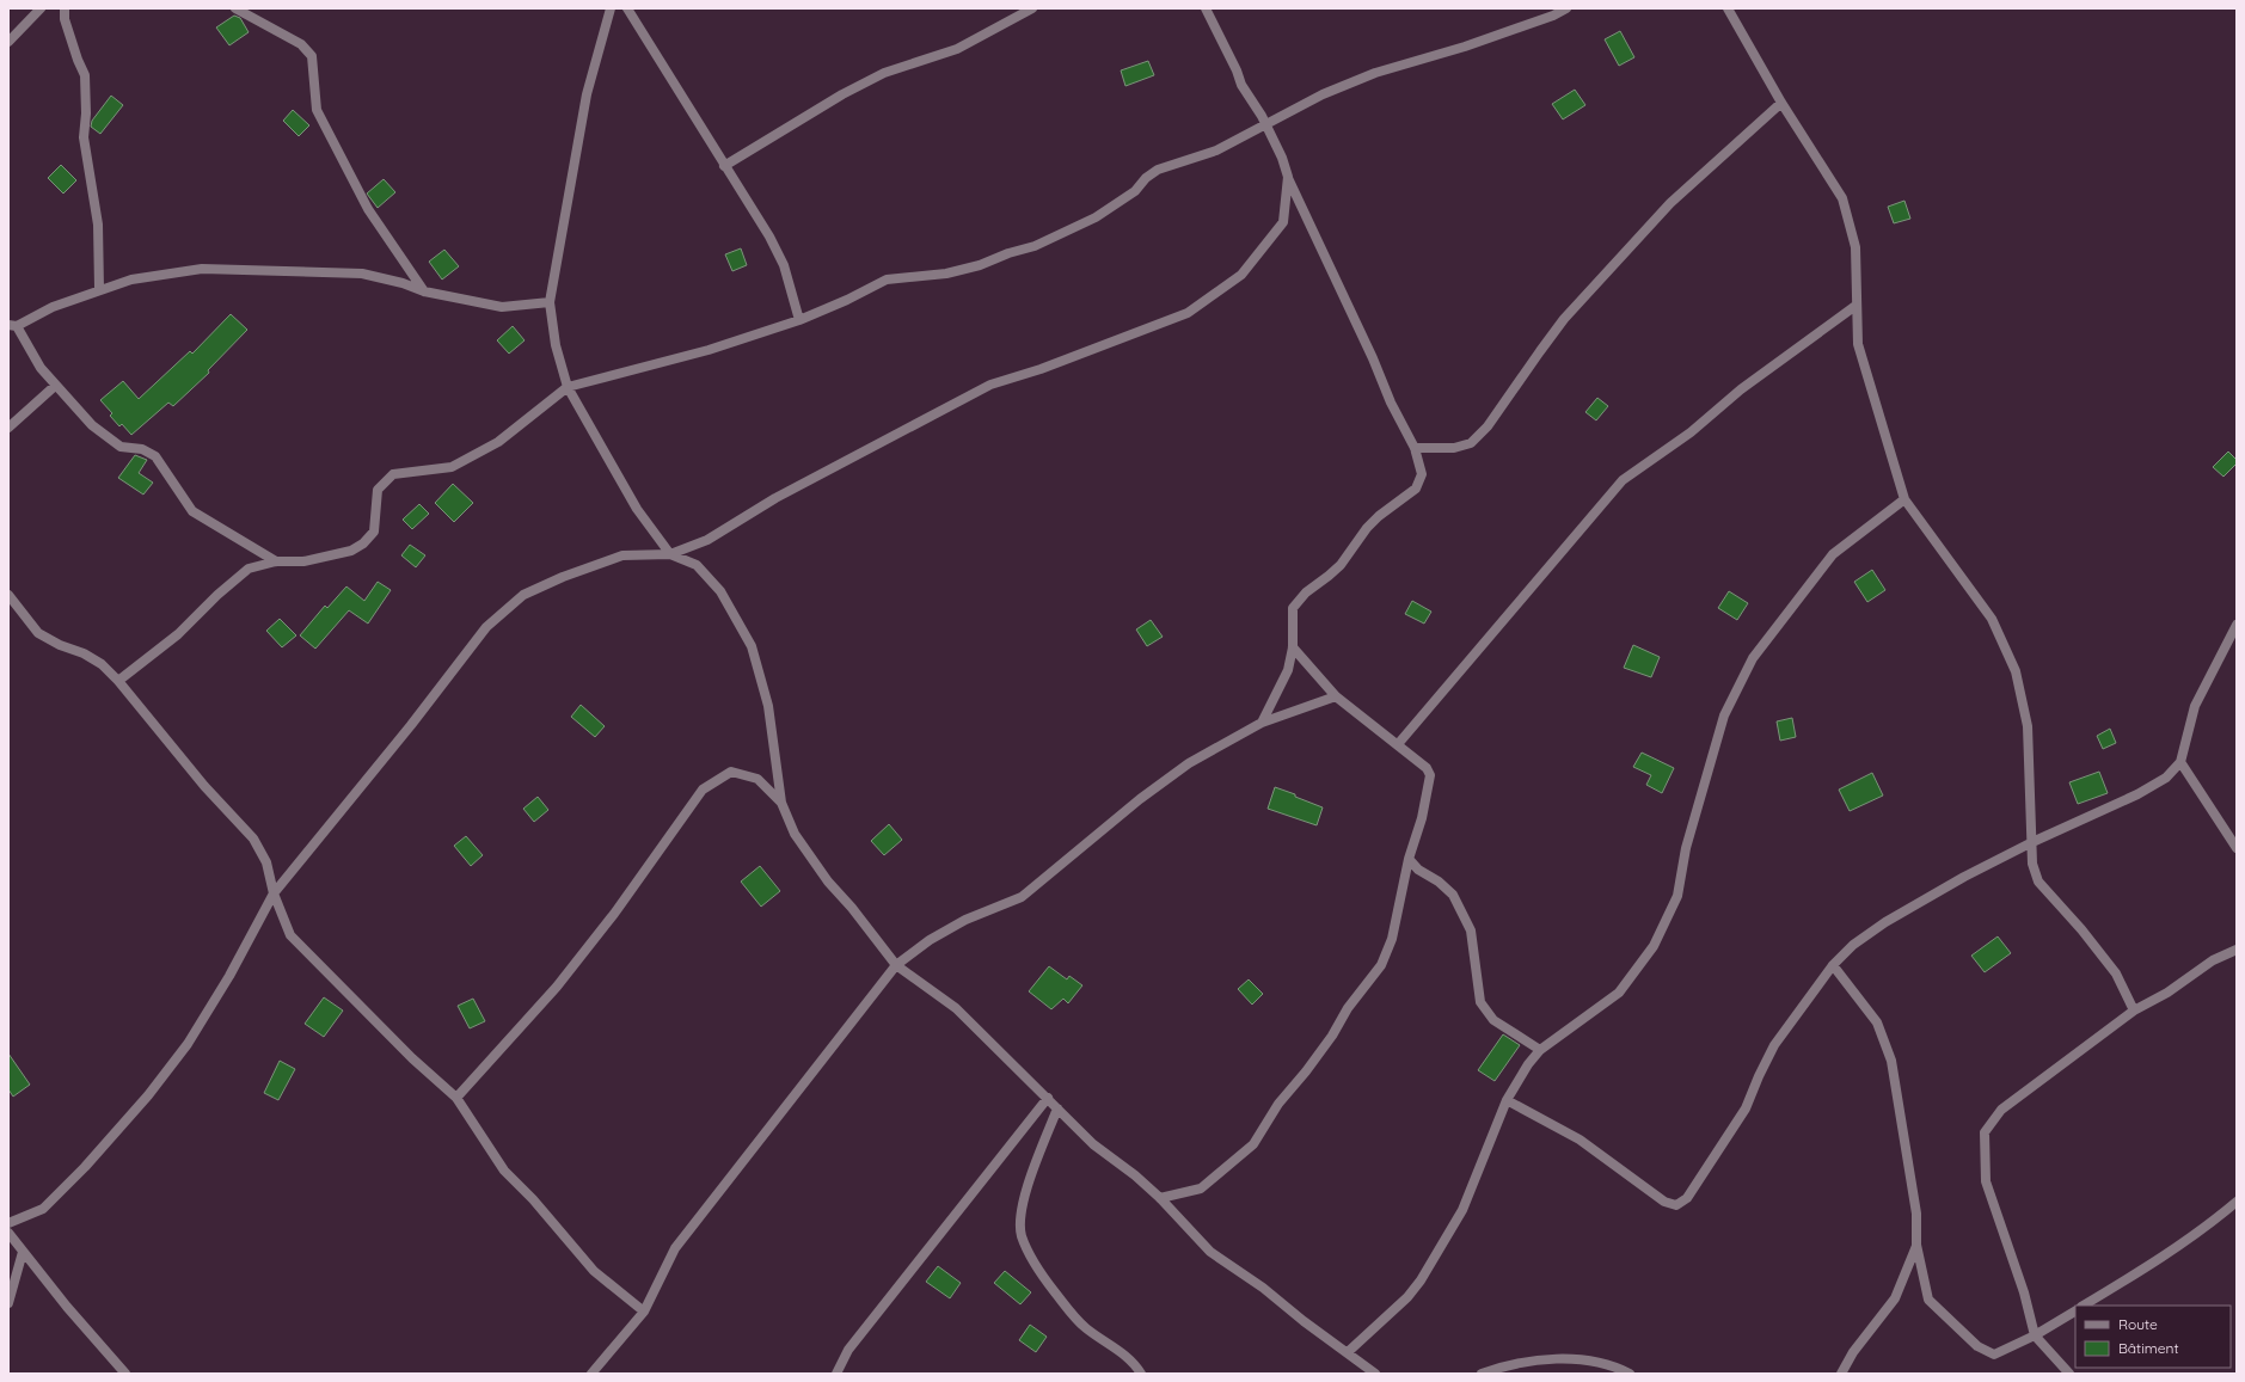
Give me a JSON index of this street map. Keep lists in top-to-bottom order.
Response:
{
  "legend": ["Route", "Bâtiment"]
}
